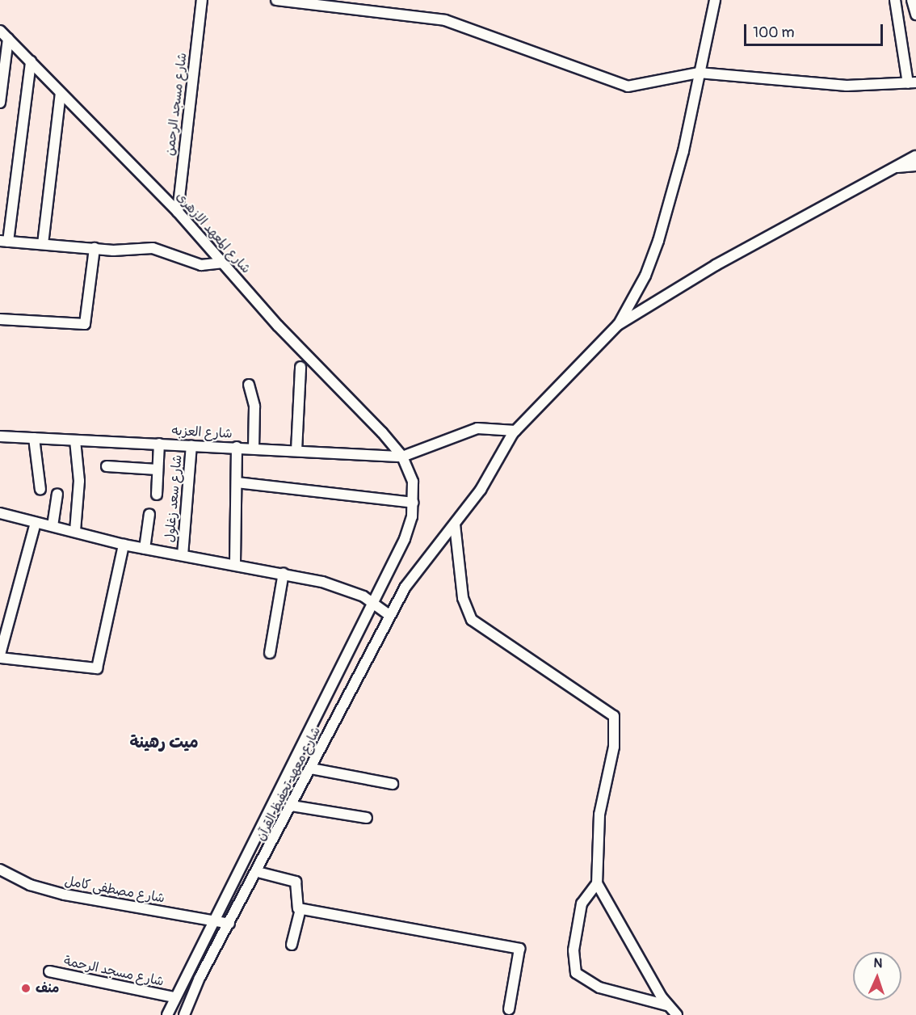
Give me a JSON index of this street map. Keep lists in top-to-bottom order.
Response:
{
  "streets": {
    "street": [
      "شارع مسجد الرحمن",
      "شارع المعهد الازهرى",
      "شارع العزبه",
      "شارع سعد زغلول",
      "شارع معهد تحفيظ القرآن",
      "شارع مصطفى كامل",
      "شارع مسجد الرحمة"
    ]
  },
  "crossings": [
    ["شارع مسجد الرحمن", "شارع المعهد الازهرى"],
    ["شارع المعهد الازهرى", "شارع العزبه"],
    ["شارع المعهد الازهرى", "شارع مصطفى كامل"],
    ["شارع المعهد الازهرى", "شارع مسجد الرحمة"],
    ["شارع العزبه", "شارع سعد زغلول"],
    ["شارع معهد تحفيظ القرآن", "شارع مصطفى كامل"]
  ],
  "districts": ["ميت رهينة"],
  "places": ["منف"],
  "scale_bar": "100 m",
  "north": "top"
}
